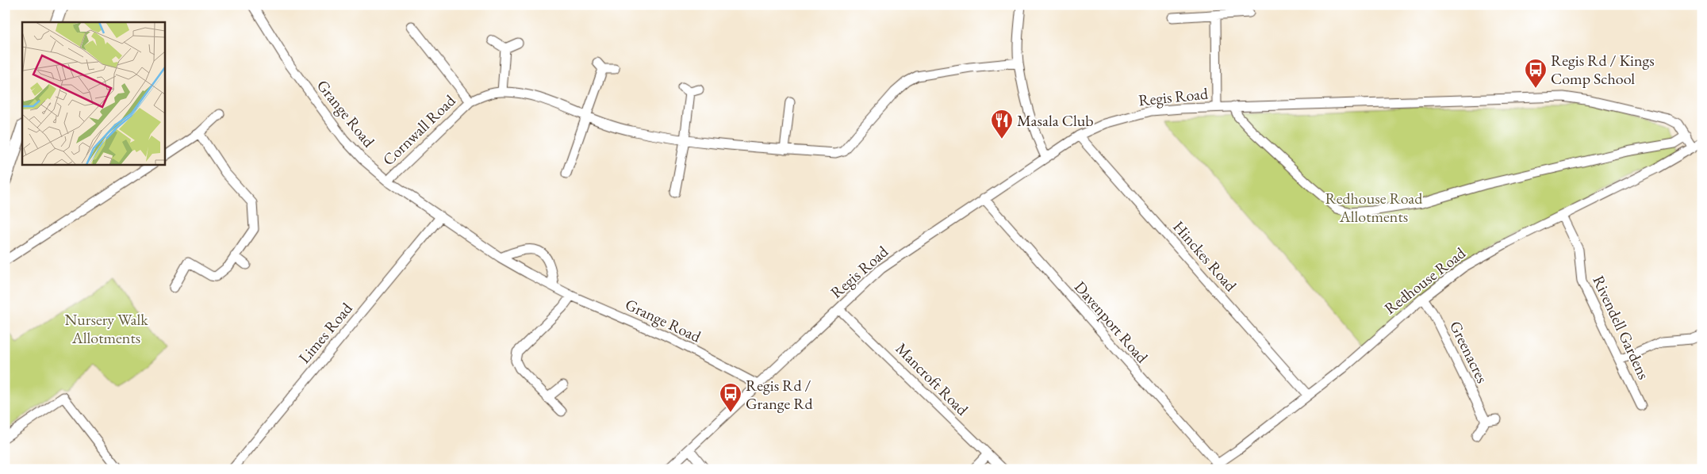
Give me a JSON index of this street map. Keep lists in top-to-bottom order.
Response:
{
  "streets": {
    "street": [
      "Regis Road",
      "Grange Road",
      "Cornwall Road",
      "Hinckes Road",
      "Redhouse Road",
      "Davenport Road",
      "Rivendell Gardens",
      "Limes Road",
      "Greenacres",
      "Mancroft Road"
    ]
  },
  "crossings": [
    ["Regis Road", "Grange Road"],
    ["Regis Road", "Hinckes Road"],
    ["Regis Road", "Redhouse Road"],
    ["Regis Road", "Davenport Road"],
    ["Regis Road", "Mancroft Road"],
    ["Grange Road", "Cornwall Road"],
    ["Grange Road", "Limes Road"],
    ["Hinckes Road", "Redhouse Road"],
    ["Redhouse Road", "Davenport Road"],
    ["Redhouse Road", "Rivendell Gardens"],
    ["Redhouse Road", "Greenacres"]
  ],
  "parks": ["Redhouse Road Allotments", "Nursery Walk Allotments"],
  "places": {
    "bus stop": ["Regis Rd / Kings Comp School", "Regis Rd / Grange Rd"],
    "restaurant": ["Masala Club"]
  }
}
